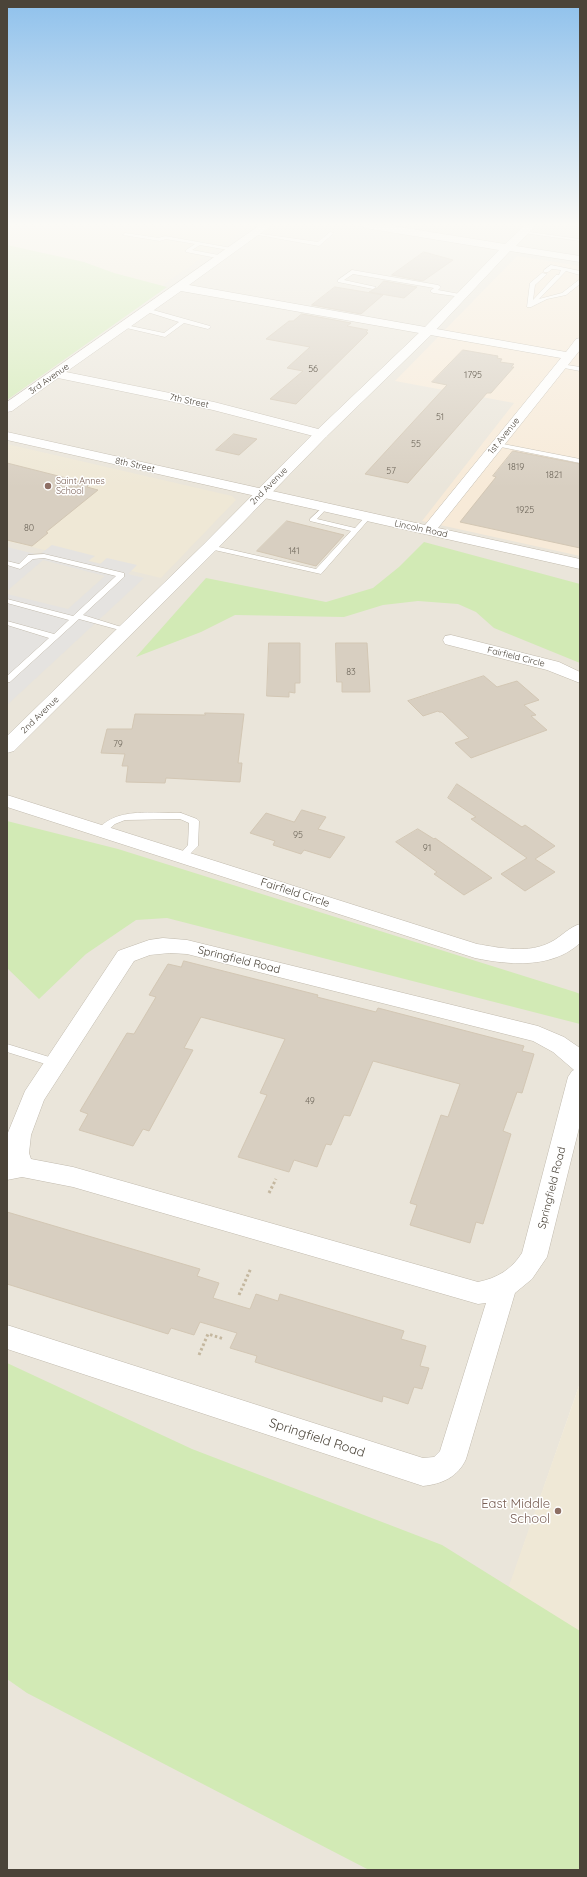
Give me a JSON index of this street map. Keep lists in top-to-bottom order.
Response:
{
  "streets": {
    "street": [
      "3rd Avenue",
      "7th Street",
      "1st Avenue",
      "8th Street",
      "2nd Avenue",
      "Lincoln Road",
      "Fairfield Circle",
      "Springfield Road"
    ]
  },
  "crossings": [
    ["3rd Avenue", "7th Street"],
    ["7th Street", "2nd Avenue"],
    ["1st Avenue", "Lincoln Road"],
    ["8th Street", "2nd Avenue"],
    ["8th Street", "Lincoln Road"],
    ["2nd Avenue", "Lincoln Road"]
  ],
  "places": ["Saint Annes School", "East Middle School"],
  "house_numbers": [
    "56",
    "1795",
    "51",
    "55",
    "1819",
    "57",
    "1821",
    "1925",
    "80",
    "141",
    "83",
    "79",
    "95",
    "91",
    "49"
  ]
}
